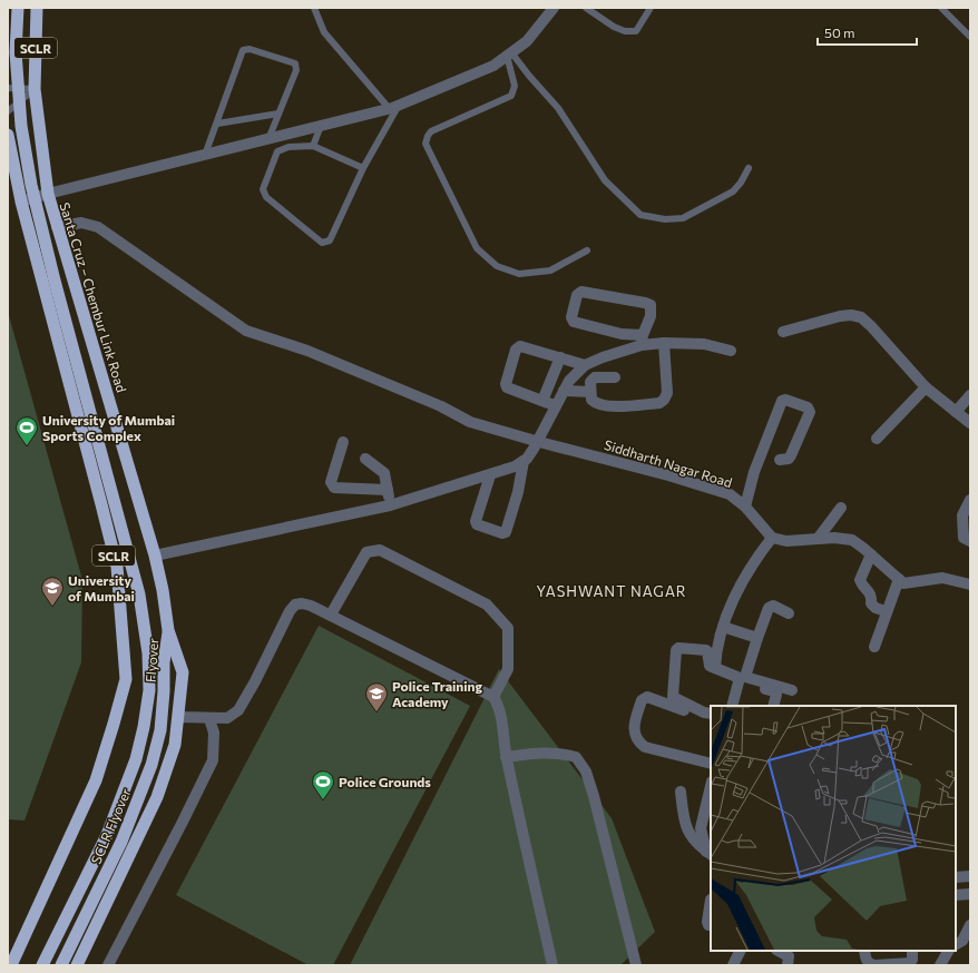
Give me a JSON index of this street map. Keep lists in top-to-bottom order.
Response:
{
  "streets": {
    "highway": [
      "SCLR",
      "Santa Cruz – Chembur Link Road",
      "Flyover",
      "SCLR Flyover"
    ],
    "street": ["Siddharth Nagar Road"]
  },
  "crossings": [
    ["Santa Cruz – Chembur Link Road", "Siddharth Nagar Road"],
    ["Santa Cruz – Chembur Link Road", "Flyover"],
    ["Flyover", "SCLR Flyover"]
  ],
  "districts": ["YASHWANT NAGAR"],
  "places": {
    "sports": ["University of Mumbai Sports Complex", "Police Grounds"],
    "school or university": ["University of Mumbai", "Police Training Academy"]
  },
  "scale_bar": "50 m"
}
